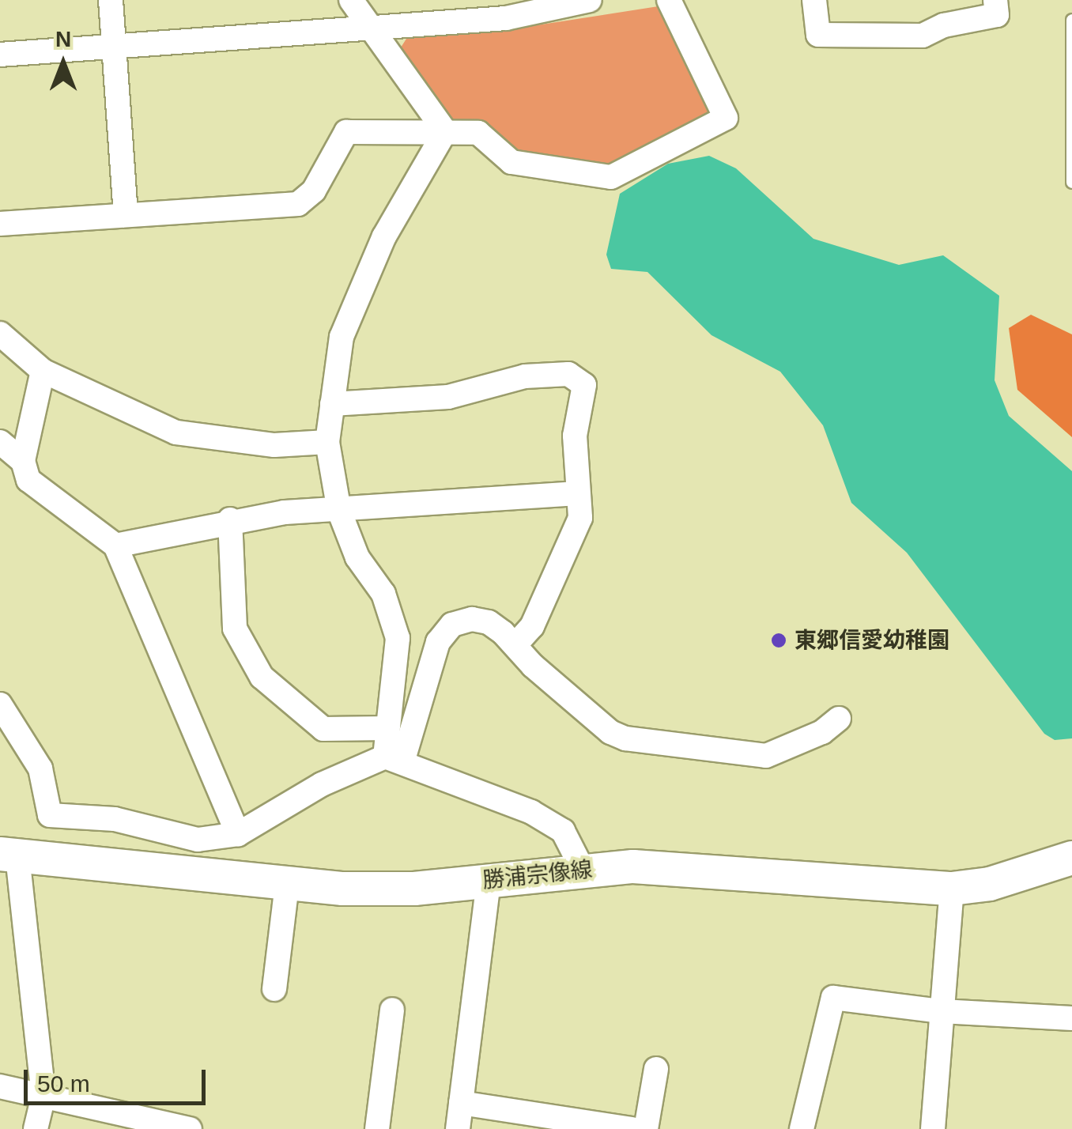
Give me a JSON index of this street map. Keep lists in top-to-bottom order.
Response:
{
  "streets": {
    "main road": ["勝浦宗像線"]
  },
  "places": ["東郷信愛幼稚園"],
  "scale_bar": "50 m",
  "north": "top"
}
